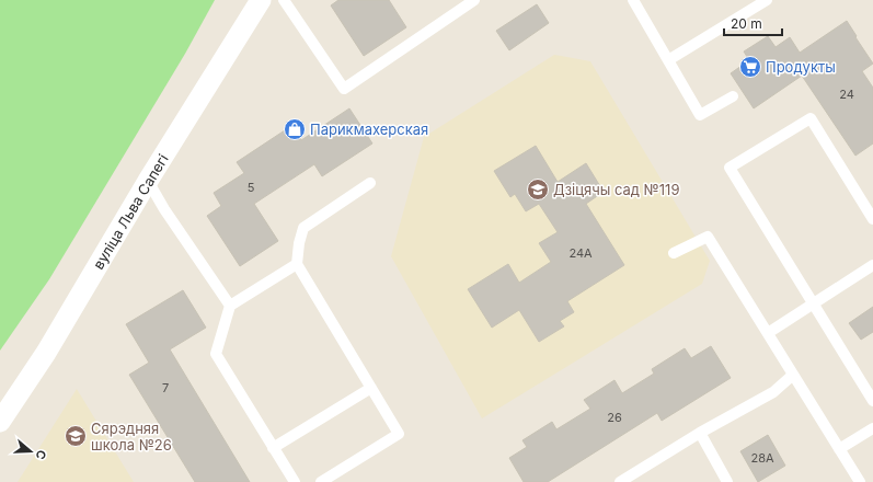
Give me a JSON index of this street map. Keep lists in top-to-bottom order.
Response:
{
  "streets": {
    "street": ["вуліца Льва Сапегі"]
  },
  "places": {
    "supermarket": ["Продукты"],
    "shop": ["Парикмахерская"],
    "school or university": ["Дзіцячы сад №119", "Сярэдняя школа №26"]
  },
  "house_numbers": [
    "24",
    "5",
    "24А",
    "7",
    "26",
    "28А"
  ],
  "scale_bar": "20 m",
  "north": "right"
}
